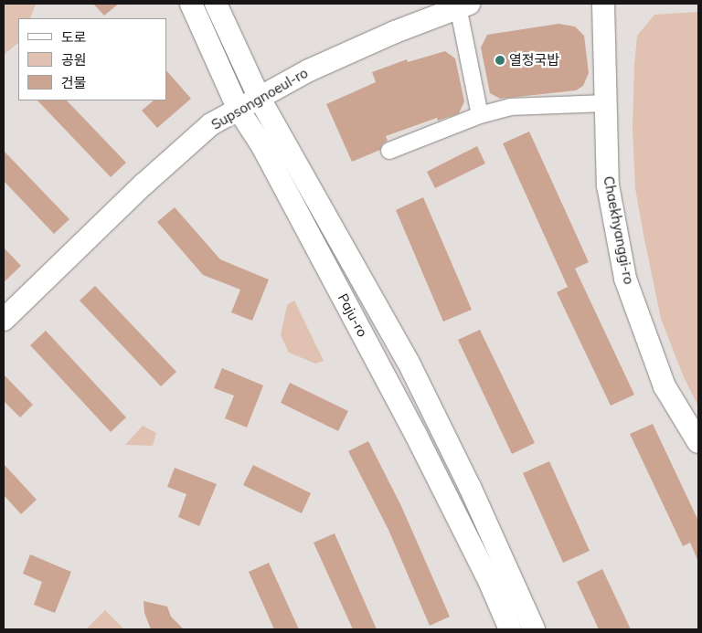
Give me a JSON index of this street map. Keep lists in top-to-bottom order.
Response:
{
  "streets": {
    "main road": ["Supsongnoeul-ro", "Chaekhyanggi-ro", "Paju-ro"]
  },
  "crossings": [
    ["Supsongnoeul-ro", "Paju-ro"]
  ],
  "places": ["열정국밥"],
  "legend": ["도로", "공원", "건물"]
}
